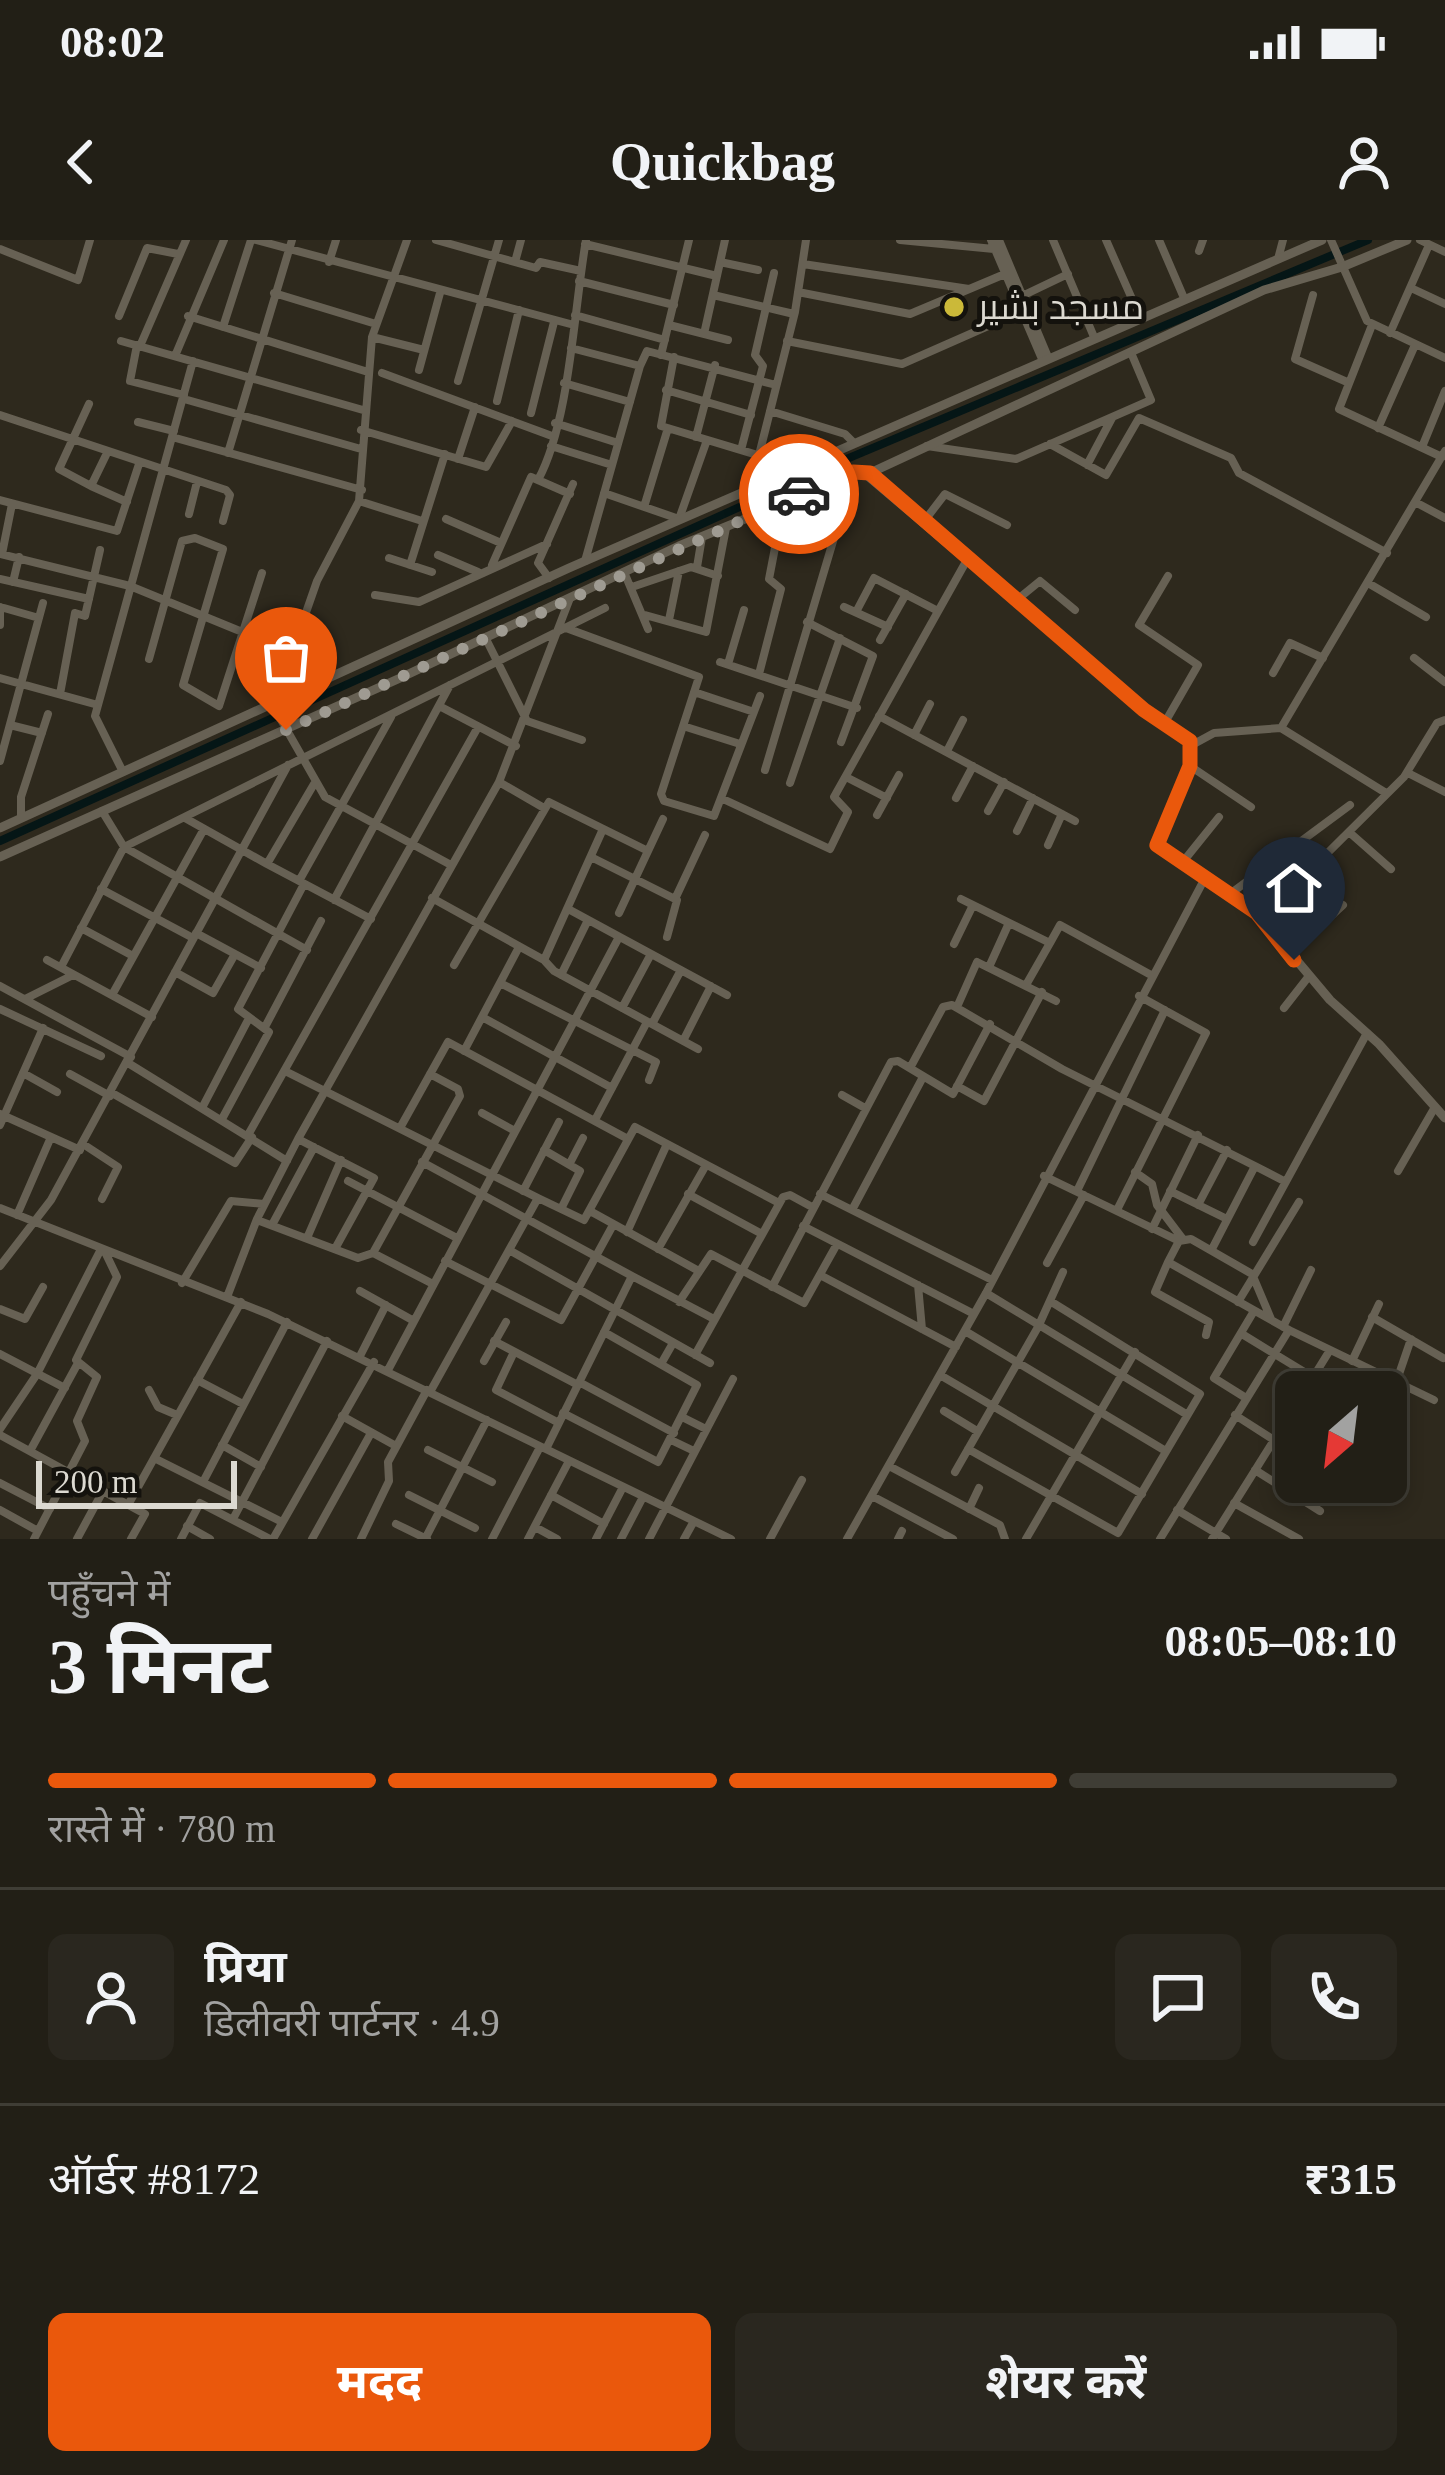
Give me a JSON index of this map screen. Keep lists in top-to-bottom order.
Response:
{
  "places": ["مسجد بشیر"],
  "scale_bar": "200 m",
  "north": "bottom left",
  "page": {
    "status": "08:02",
    "header": "Quickbag",
    "scale": "200 m",
    "heading": ["3 मिनट", "पहुँचने में", "08:05–08:10"],
    "panel": [
      "प्रिया",
      "डिलीवरी पार्टनर · 4.9",
      "ऑर्डर #8172",
      "₹315"
    ],
    "bar": "रास्ते में · 780 m",
    "buttons": ["मदद", "शेयर करें"]
  }
}
